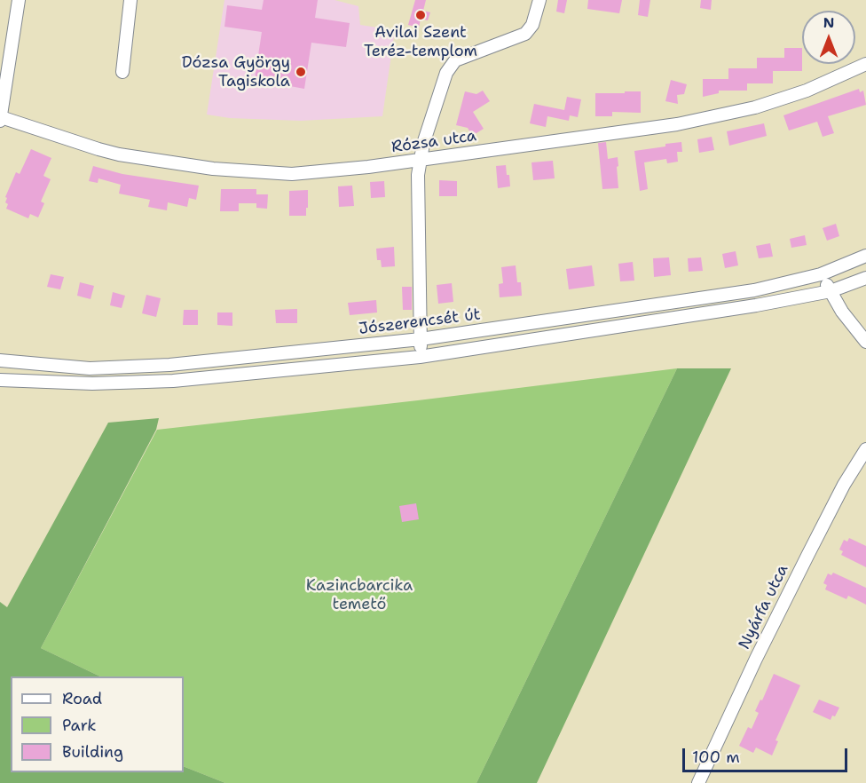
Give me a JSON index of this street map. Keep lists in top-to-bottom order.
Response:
{
  "streets": {
    "street": ["Rózsa utca", "Jószerencsét út", "Nyárfa utca"]
  },
  "parks": ["Kazincbarcika temető"],
  "places": ["Avilai Szent Teréz-templom", "Dózsa György Tagiskola"],
  "legend": ["Road", "Park", "Building"],
  "scale_bar": "100 m",
  "north": "top"
}
